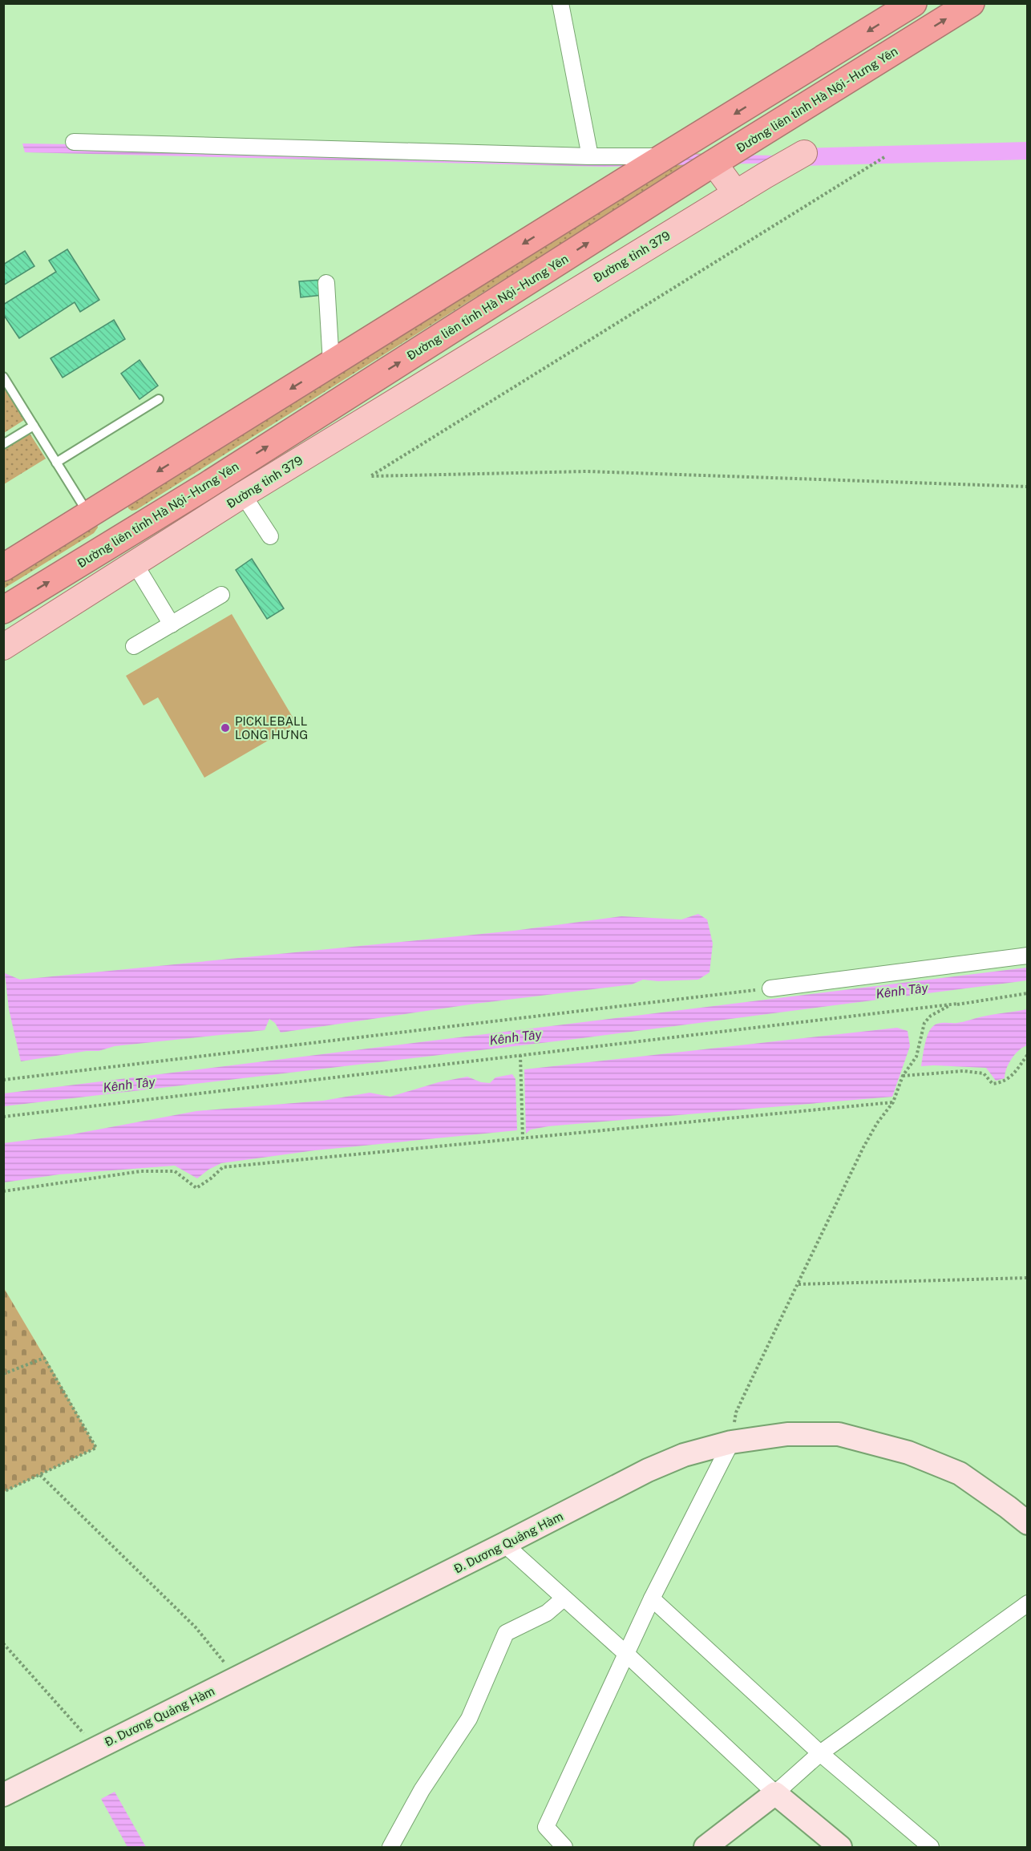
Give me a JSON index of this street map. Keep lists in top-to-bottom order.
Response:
{
  "streets": {
    "highway": ["Đường liên tỉnh Hà Nội - Hưng Yên"],
    "main road": ["Đường tỉnh 379"],
    "street": ["Đ. Dương Quảng Hàm"]
  },
  "water": ["Kênh Tây"],
  "places": ["PICKLEBALL LONG HƯNG"]
}
